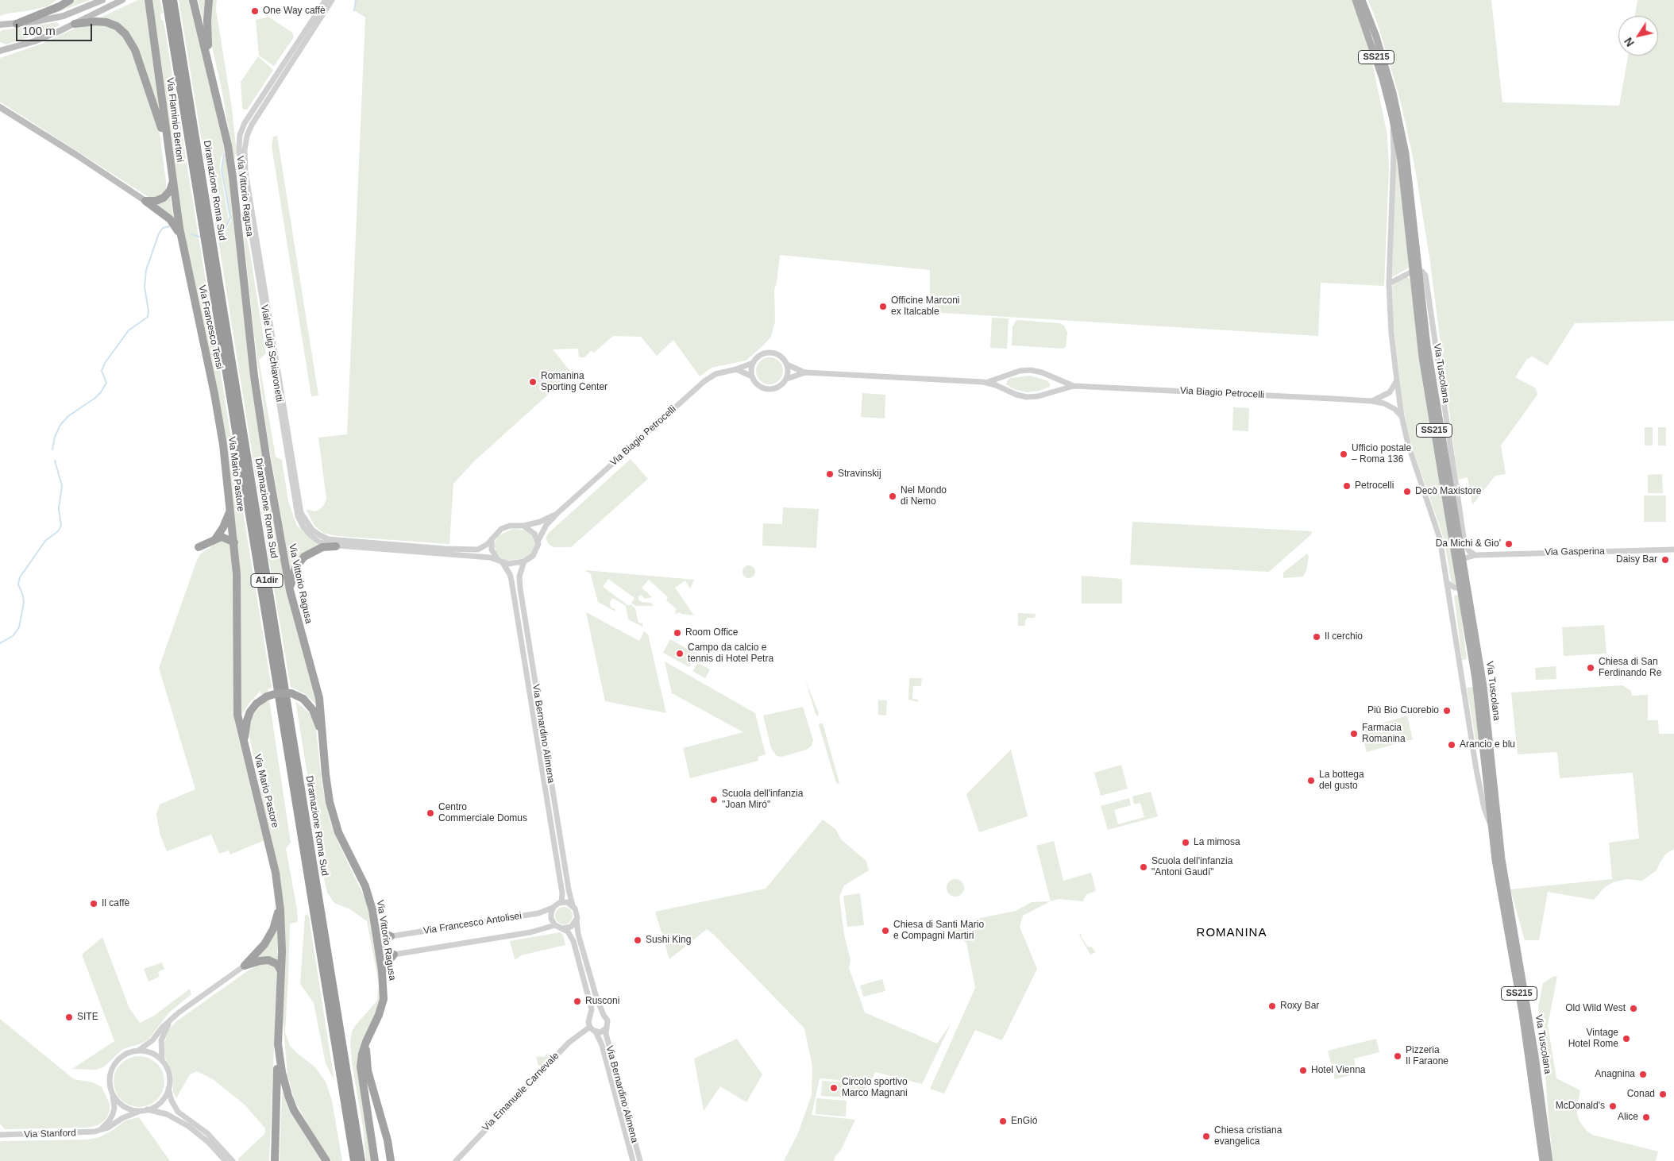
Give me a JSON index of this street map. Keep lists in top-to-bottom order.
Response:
{
  "streets": {
    "highway": [
      "Via Flaminio Bertoni",
      "Diramazione Roma Sud",
      "Via Vittorio Ragusa",
      "Via Francesco Tensi",
      "Via Mario Pastore",
      "A1dir"
    ],
    "main road": ["SS215", "Via Tuscolana"],
    "street": [
      "Viale Luigi Schiavonetti",
      "Via Biagio Petrocelli",
      "Via Gasperina",
      "Via Bernardino Alimena",
      "Via Francesco Antolisei",
      "Via Emanuele Carnevale",
      "Via Stanford"
    ]
  },
  "crossings": [
    ["Via Flaminio Bertoni", "Via Francesco Tensi"],
    ["Via Francesco Tensi", "Via Mario Pastore"],
    ["Viale Luigi Schiavonetti", "Via Biagio Petrocelli"],
    ["Viale Luigi Schiavonetti", "Via Bernardino Alimena"],
    ["Via Tuscolana", "Via Biagio Petrocelli"],
    ["Via Tuscolana", "Via Gasperina"],
    ["Via Biagio Petrocelli", "Via Bernardino Alimena"],
    ["Via Bernardino Alimena", "Via Francesco Antolisei"],
    ["Via Bernardino Alimena", "Via Emanuele Carnevale"]
  ],
  "districts": ["ROMANINA"],
  "places": [
    "One Way caffè",
    "Officine Marconi ex Italcable",
    "Romanina Sporting Center",
    "Ufficio postale – Roma 136",
    "Stravinskij",
    "Petrocelli",
    "Decò Maxistore",
    "Nel Mondo di Nemo",
    "Da Michi & Gio'",
    "Daisy Bar",
    "Room Office",
    "Il cerchio",
    "Campo da calcio e tennis di Hotel Petra",
    "Chiesa di San Ferdinando Re",
    "Più Bio Cuorebio",
    "Farmacia Romanina",
    "Arancio e blu",
    "La bottega del gusto",
    "Scuola dell'infanzia \"Joan Miró\"",
    "Centro Commerciale Domus",
    "La mimosa",
    "Scuola dell'infanzia \"Antoni Gaudí\"",
    "Il caffè",
    "Chiesa di Santi Mario e Compagni Martiri",
    "Sushi King",
    "Rusconi",
    "Roxy Bar",
    "Old Wild West",
    "SITE",
    "Vintage Hotel Rome",
    "Pizzeria Il Faraone",
    "Hotel Vienna",
    "Anagnina",
    "Circolo sportivo Marco Magnani",
    "Conad",
    "McDonald's",
    "Alice",
    "EnGió",
    "Chiesa cristiana evangelica"
  ],
  "scale_bar": "100 m",
  "north": "bottom left"
}
